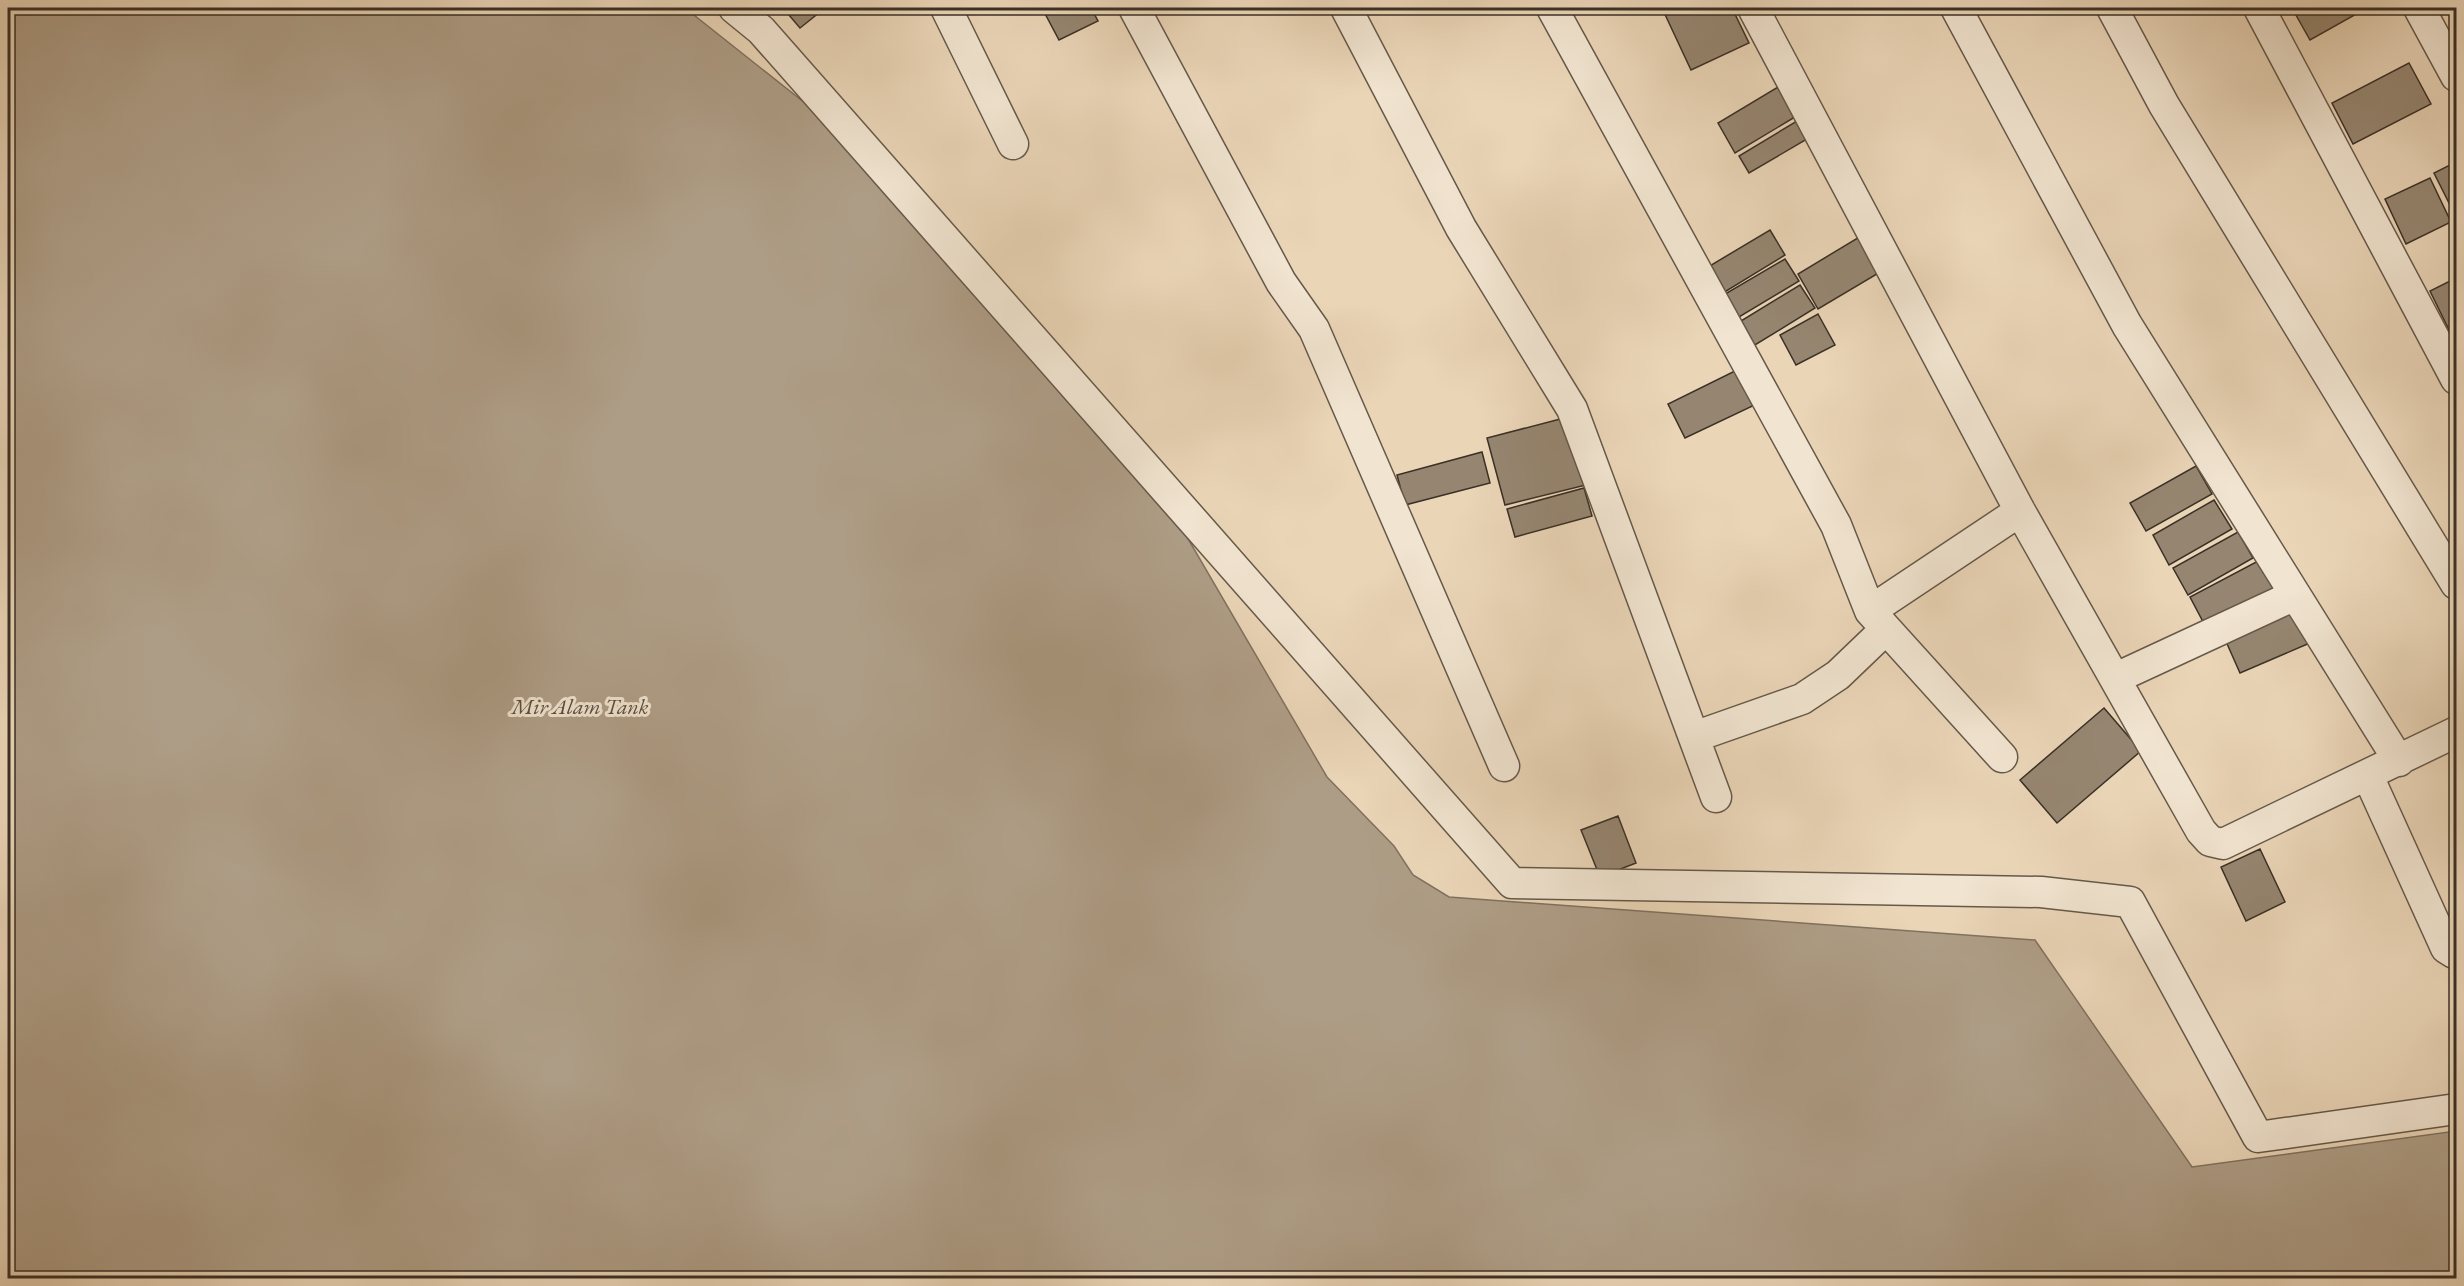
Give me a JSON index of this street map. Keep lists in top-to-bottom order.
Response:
{
  "water": ["Mir Alam Tank"]
}
